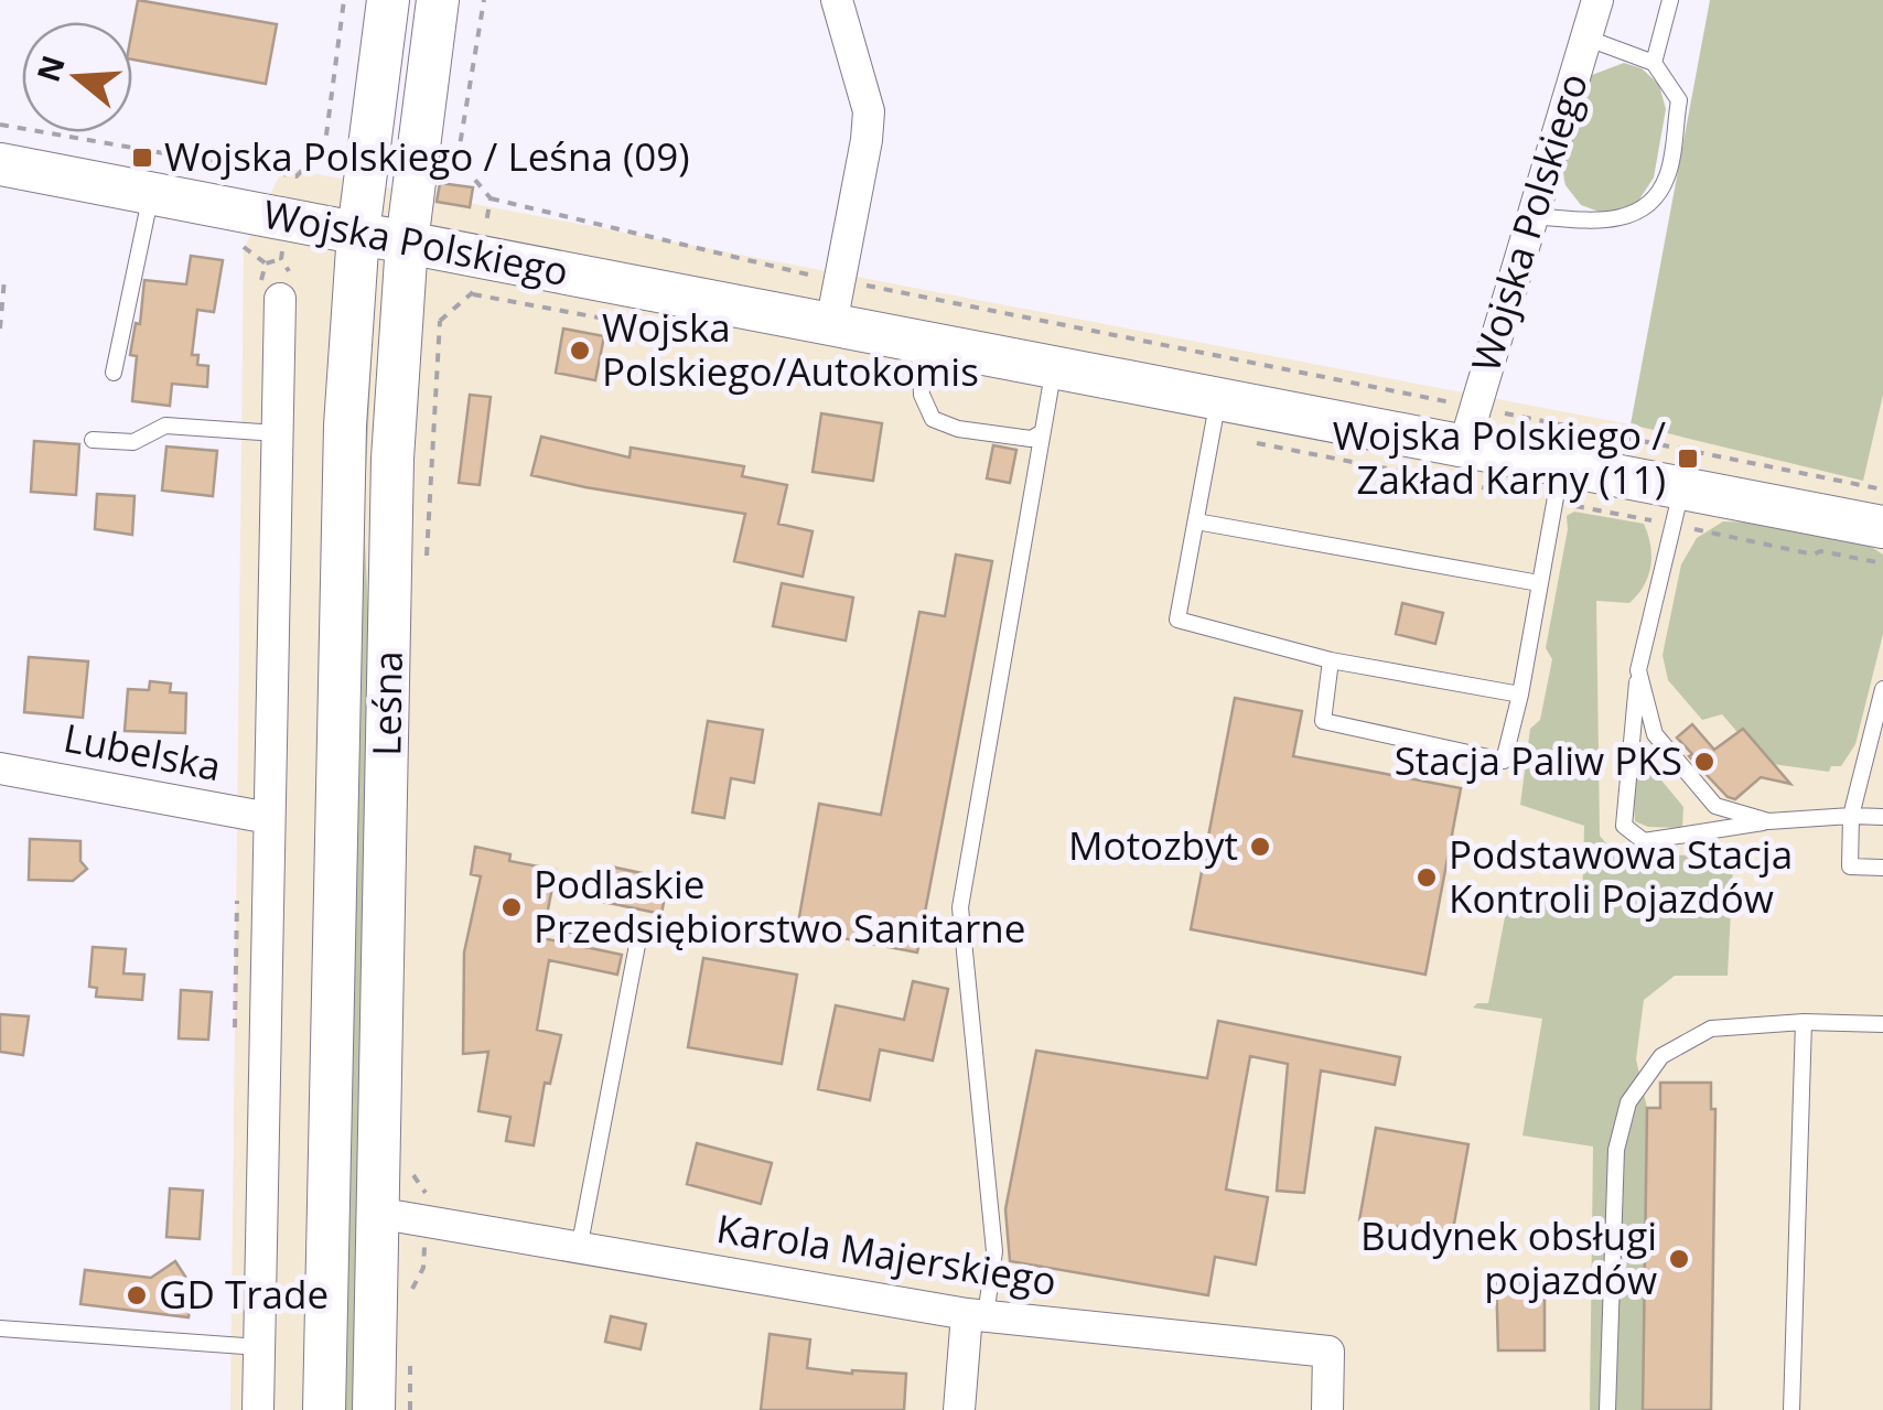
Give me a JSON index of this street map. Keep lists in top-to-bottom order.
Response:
{
  "streets": {
    "main road": ["Wojska Polskiego", "Leśna"],
    "street": ["Lubelska", "Karola Majerskiego"]
  },
  "crossings": [
    ["Wojska Polskiego", "Leśna"],
    ["Leśna", "Karola Majerskiego"]
  ],
  "places": {
    "transit": ["Wojska Polskiego / Leśna (09)", "Wojska Polskiego / Zakład Karny (11)"],
    "other": [
      "Wojska Polskiego/Autokomis",
      "Stacja Paliw PKS",
      "Motozbyt",
      "Podstawowa Stacja Kontroli Pojazdów",
      "Podlaskie Przedsiębiorstwo Sanitarne",
      "Budynek obsługi pojazdów",
      "GD Trade"
    ]
  },
  "north": "left"
}
